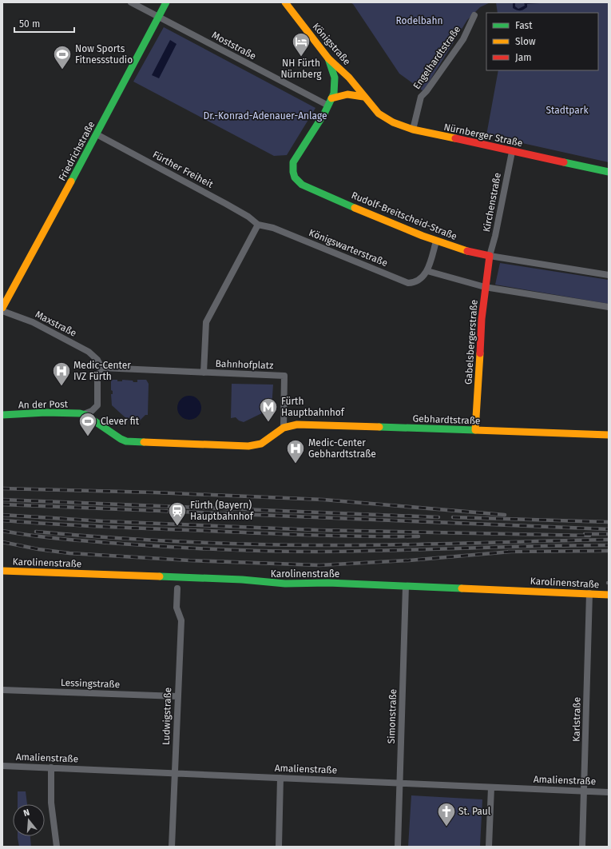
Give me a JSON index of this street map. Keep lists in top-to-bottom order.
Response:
{
  "streets": {
    "main road": [
      "Königstraße",
      "Nürnberger Straße",
      "Friedrichstraße",
      "Rudolf-Breitscheid-Straße",
      "Gabelsbergerstraße",
      "An der Post",
      "Gebhardtstraße",
      "Karolinenstraße"
    ],
    "street": [
      "Moststraße",
      "Engelhardtstraße",
      "Fürther Freiheit",
      "Kirchenstraße",
      "Königswarterstraße",
      "Maxstraße",
      "Bahnhofplatz",
      "Lessingstraße",
      "Ludwigstraße",
      "Simonstraße",
      "Karlstraße",
      "Amalienstraße"
    ]
  },
  "crossings": [
    ["Königstraße", "Nürnberger Straße"],
    ["Moststraße", "Friedrichstraße"],
    ["Moststraße", "Rudolf-Breitscheid-Straße"],
    ["Engelhardtstraße", "Nürnberger Straße"],
    ["Nürnberger Straße", "Kirchenstraße"],
    ["Friedrichstraße", "Fürther Freiheit"],
    ["Fürther Freiheit", "Königswarterstraße"],
    ["Kirchenstraße", "Rudolf-Breitscheid-Straße"],
    ["Kirchenstraße", "Gabelsbergerstraße"],
    ["Rudolf-Breitscheid-Straße", "Königswarterstraße"],
    ["Rudolf-Breitscheid-Straße", "Gabelsbergerstraße"],
    ["Maxstraße", "Bahnhofplatz"],
    ["Gabelsbergerstraße", "Gebhardtstraße"],
    ["Bahnhofplatz", "Gebhardtstraße"],
    ["Karolinenstraße", "Simonstraße"],
    ["Karolinenstraße", "Karlstraße"],
    ["Lessingstraße", "Ludwigstraße"],
    ["Ludwigstraße", "Amalienstraße"],
    ["Simonstraße", "Amalienstraße"],
    ["Karlstraße", "Amalienstraße"]
  ],
  "parks": ["Rodelbahn", "Stadtpark", "Dr.-Konrad-Adenauer-Anlage"],
  "places": {
    "hotel": ["NH Fürth Nürnberg"],
    "sports": ["Now Sports Fitnessstudio", "Clever fit"],
    "hospital": ["Medic-Center IVZ Fürth", "Medic-Center Gebhardtstraße"],
    "metro station": ["Fürth Hauptbahnhof"],
    "station": ["Fürth (Bayern) Hauptbahnhof"],
    "church": ["St. Paul"]
  },
  "legend": ["Fast", "Slow", "Jam"],
  "scale_bar": "50 m",
  "north": "top"
}
